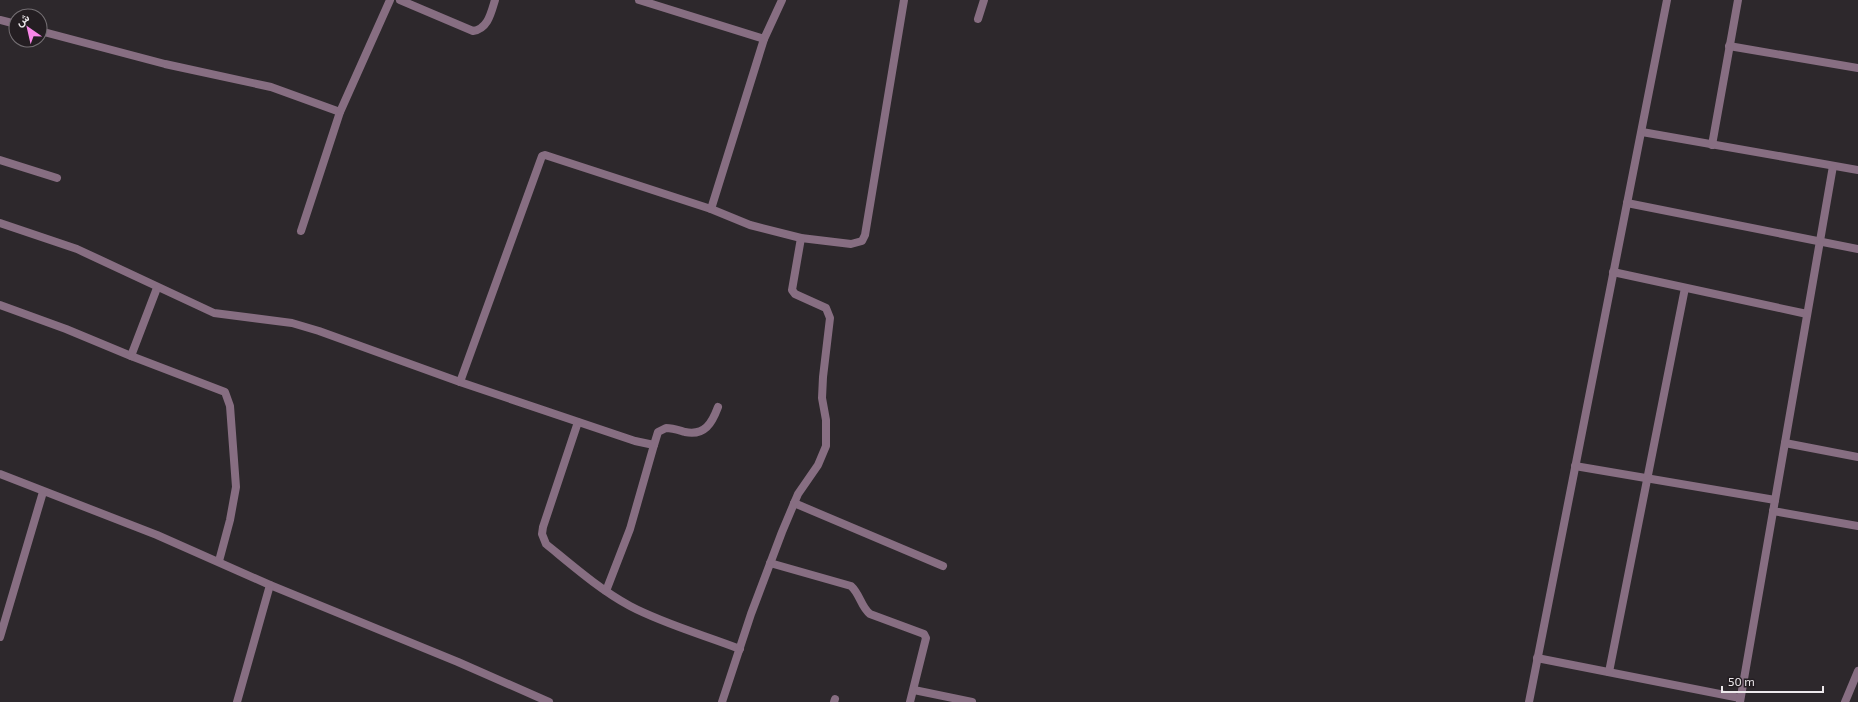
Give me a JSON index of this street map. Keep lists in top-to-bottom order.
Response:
{
  "scale_bar": "50 m",
  "north": "top left"
}
